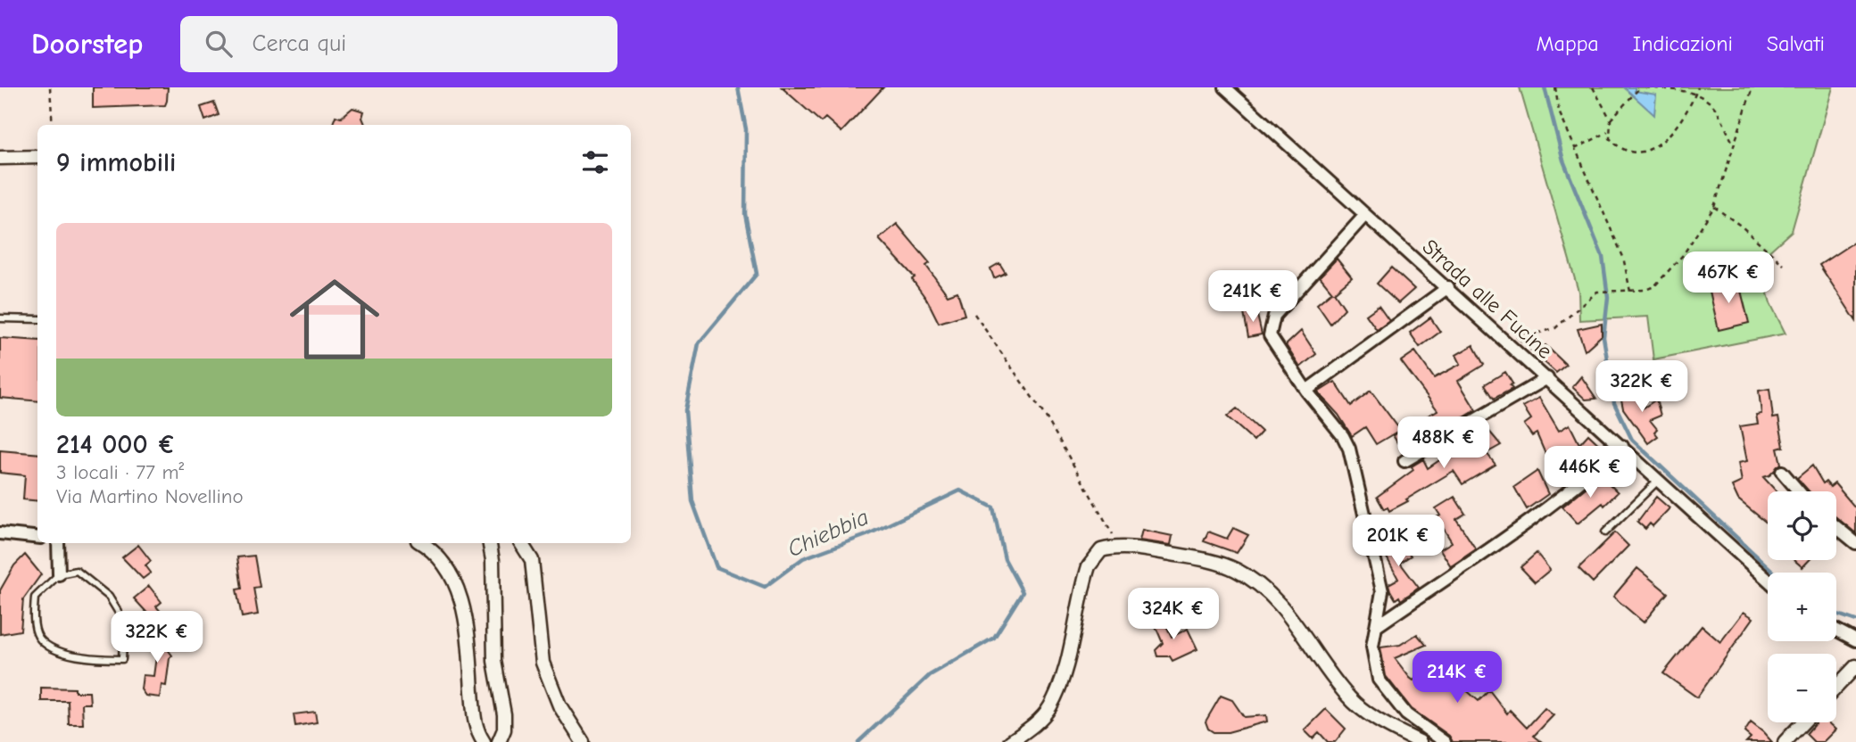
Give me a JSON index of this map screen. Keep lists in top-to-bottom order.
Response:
{
  "streets": {
    "street": ["Strada alle Fucine"]
  },
  "water": ["Chiebbia"],
  "page": {
    "header": "Doorstep",
    "search": "Cerca qui",
    "nav": ["Mappa", "Indicazioni", "Salvati"],
    "heading": "9 immobili",
    "list": [
      {
        "name": "214 000 €",
        "note": "3 locali · 77 m² · Via Martino Novellino"
      }
    ],
    "price": [
      "467K €",
      "241K €",
      "322K €",
      "488K €",
      "446K €",
      "201K €",
      "324K €",
      "322K €",
      "214K €"
    ],
    "map_buttons": ["+", "−"]
  }
}
